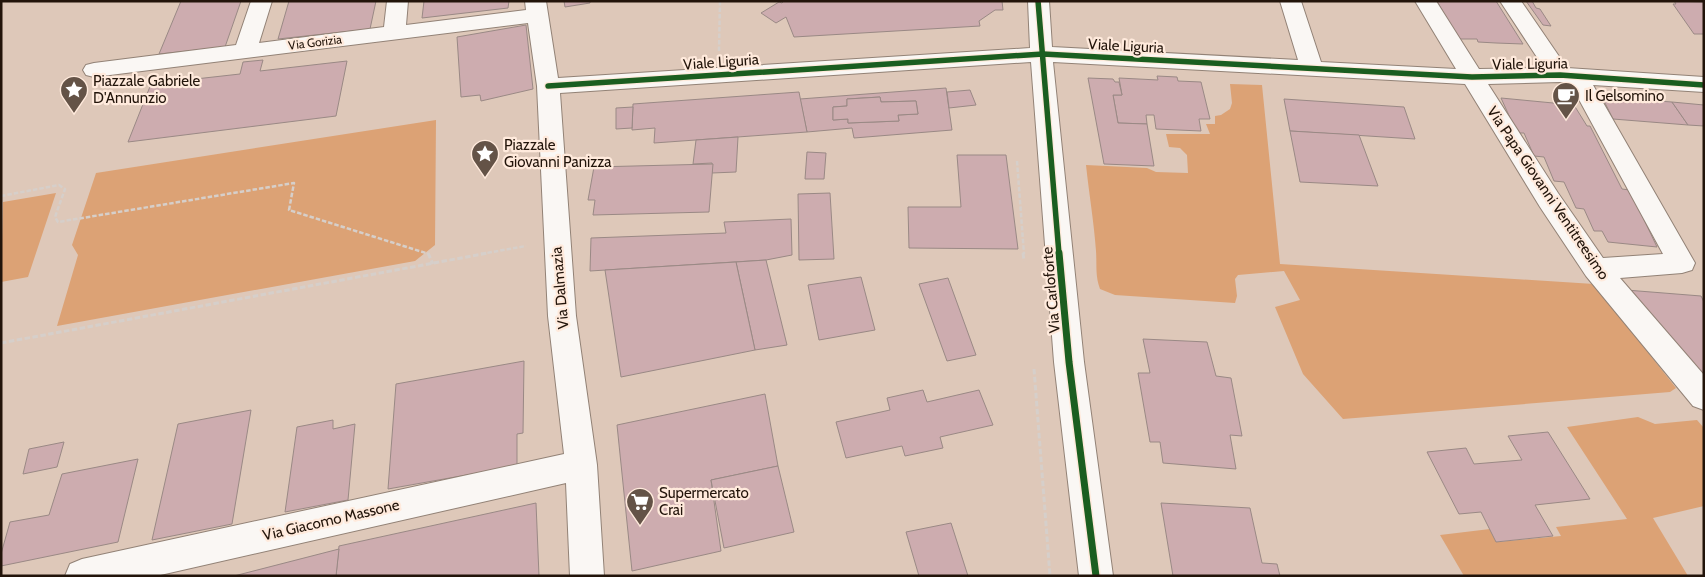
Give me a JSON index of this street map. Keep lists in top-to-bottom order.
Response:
{
  "streets": {
    "street": [
      "Via Gorizia",
      "Viale Liguria",
      "Via Papa Giovanni Ventitreesimo",
      "Via Dalmazia",
      "Via Carloforte",
      "Via Giacomo Massone"
    ]
  },
  "crossings": [
    ["Via Gorizia", "Via Dalmazia"],
    ["Viale Liguria", "Via Papa Giovanni Ventitreesimo"],
    ["Viale Liguria", "Via Dalmazia"],
    ["Viale Liguria", "Via Carloforte"],
    ["Via Dalmazia", "Via Giacomo Massone"]
  ],
  "places": {
    "place": ["Piazzale Gabriele D'Annunzio", "Piazzale Giovanni Panizza"],
    "cafe": ["Il Gelsomino"],
    "supermarket": ["Supermercato Crai"]
  }
}
